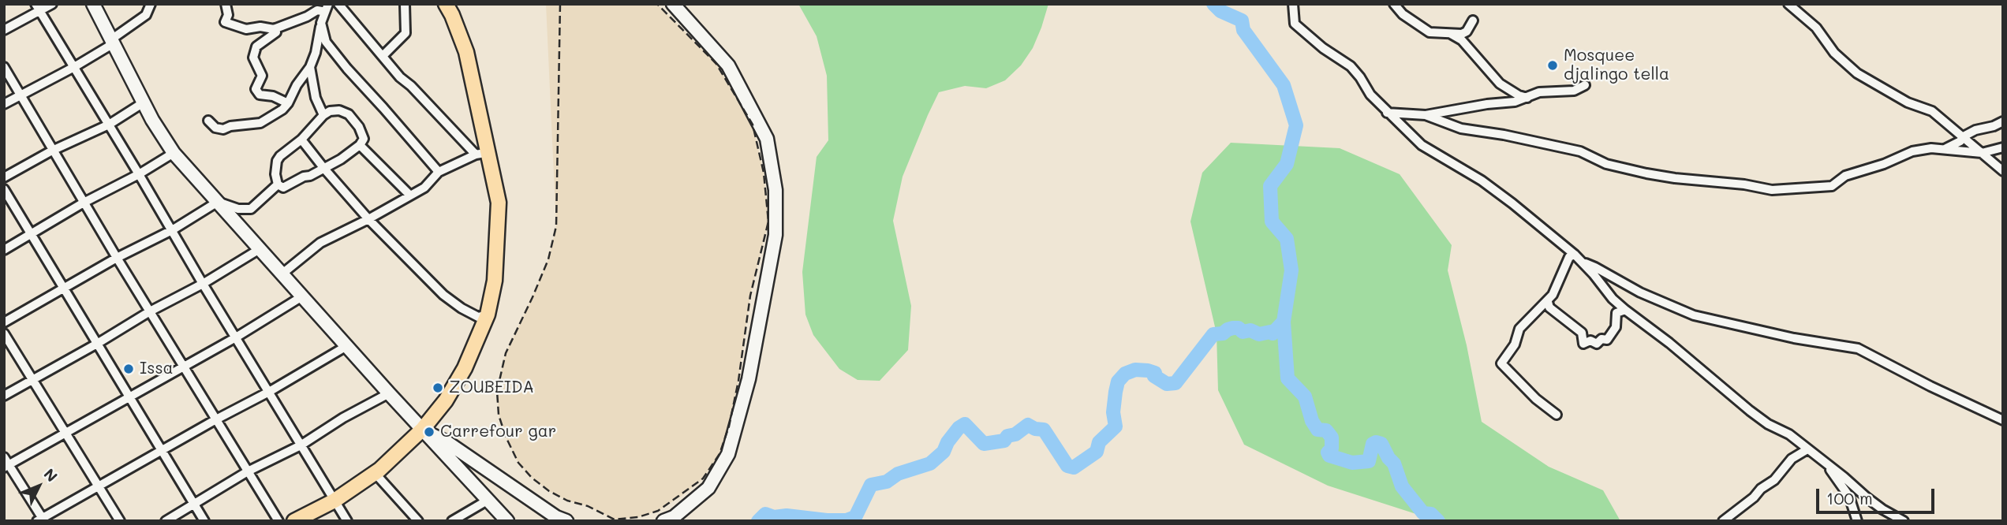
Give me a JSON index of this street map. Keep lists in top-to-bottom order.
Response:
{
  "places": [
    "Mosquee djalingo tella",
    "Issa",
    "ZOUBEIDA",
    "Carrefour gar"
  ],
  "scale_bar": "100 m",
  "north": "top right"
}
